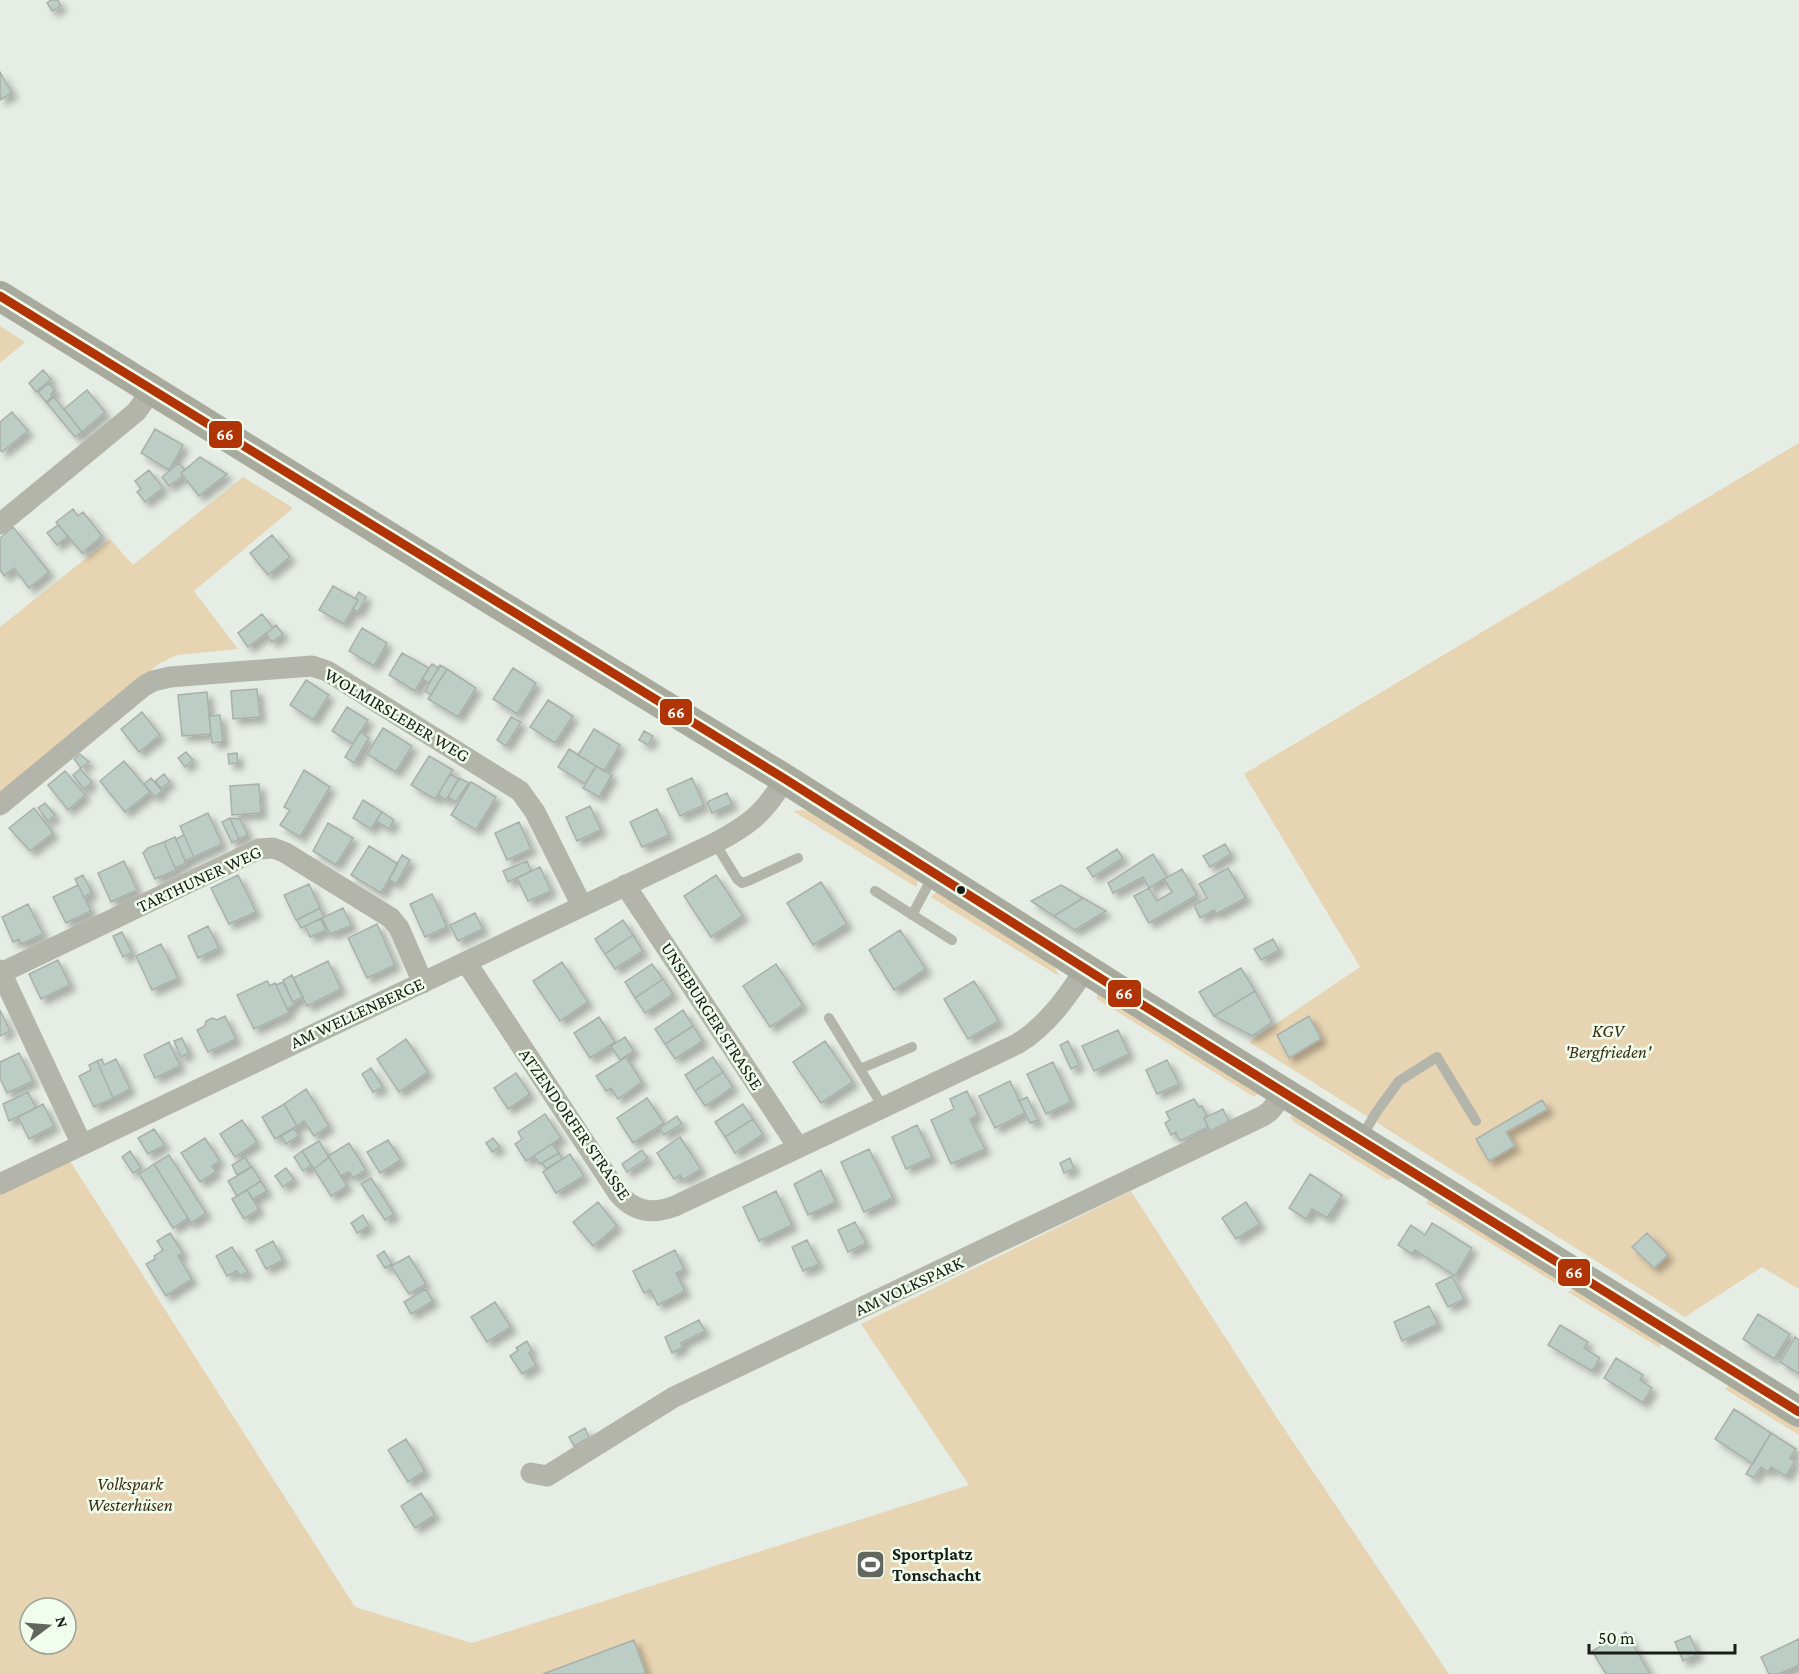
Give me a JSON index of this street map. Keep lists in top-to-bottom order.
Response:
{
  "streets": {
    "street": [
      "WOLMIRSLEBER WEG",
      "TARTHUNER WEG",
      "AM WELLENBERGE",
      "UNSEBURGER STRASSE",
      "ATZENDORFER STRASSE",
      "AM VOLKSPARK"
    ]
  },
  "crossings": [
    ["WOLMIRSLEBER WEG", "AM WELLENBERGE"],
    ["TARTHUNER WEG", "AM WELLENBERGE"],
    ["AM WELLENBERGE", "UNSEBURGER STRASSE"],
    ["AM WELLENBERGE", "ATZENDORFER STRASSE"],
    ["UNSEBURGER STRASSE", "ATZENDORFER STRASSE"]
  ],
  "parks": ["KGV 'Bergfrieden'", "Volkspark Westerhüsen"],
  "places": {
    "sports": ["Sportplatz Tonschacht"]
  },
  "lines": ["transit line 66"],
  "scale_bar": "50 m",
  "north": "right"
}
